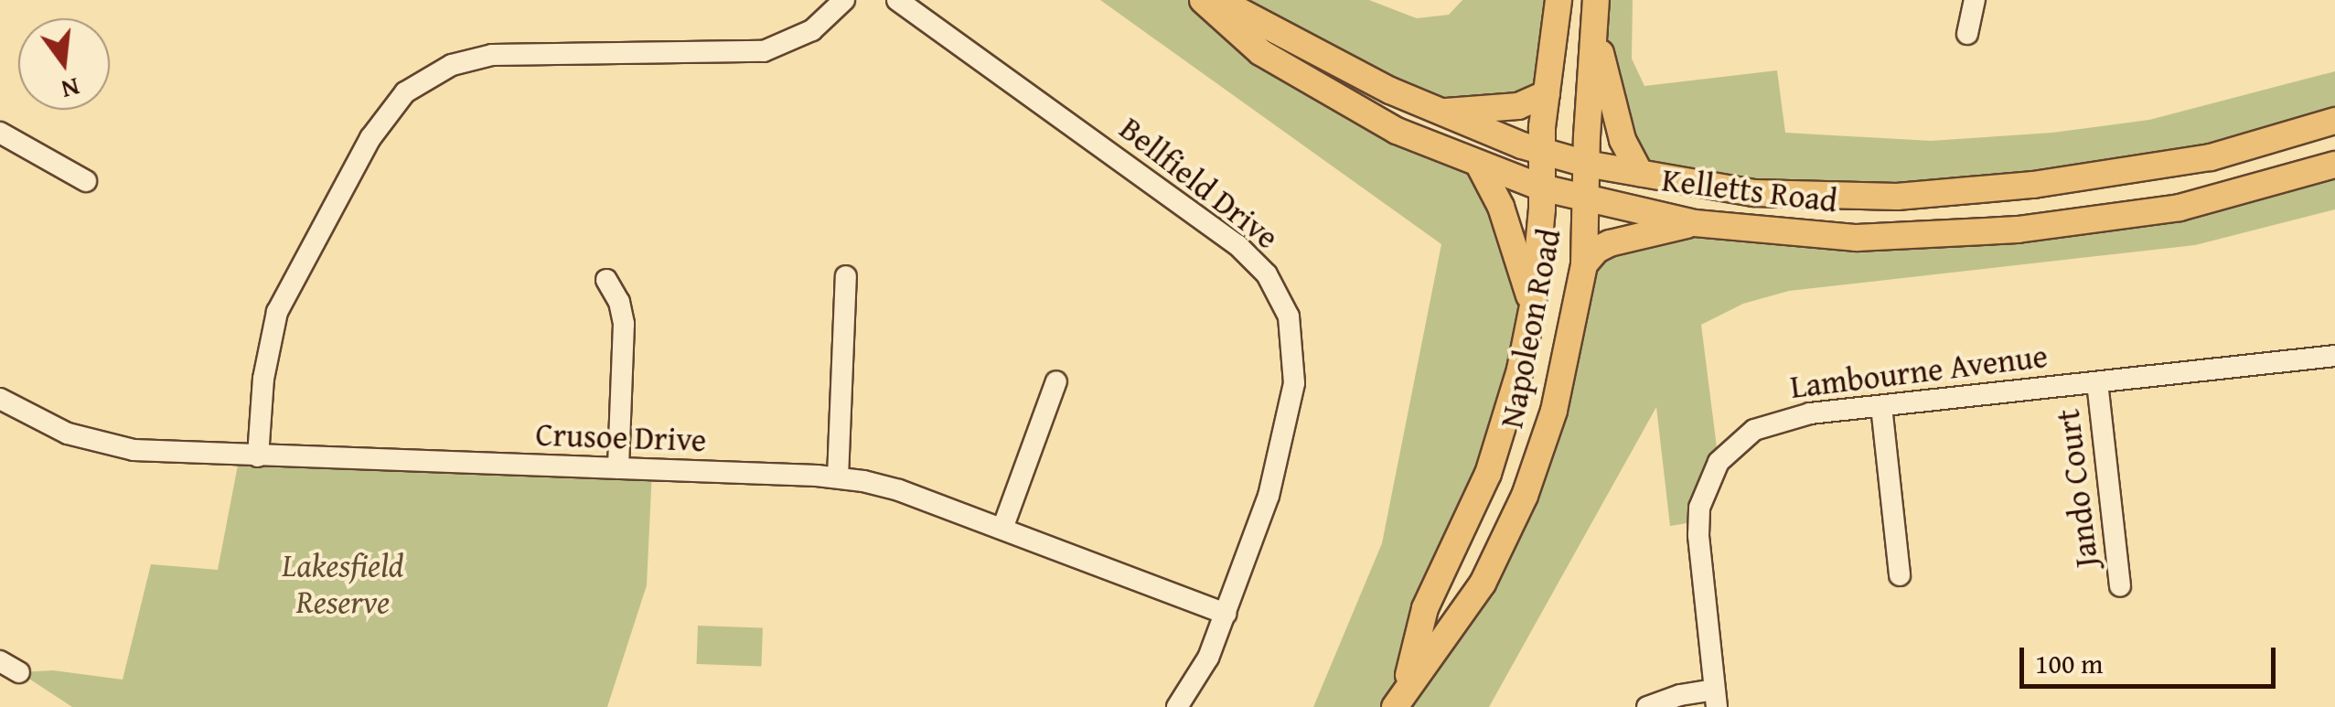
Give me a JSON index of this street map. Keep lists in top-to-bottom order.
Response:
{
  "streets": {
    "main road": ["Kelletts Road", "Napoleon Road"],
    "street": [
      "Bellfield Drive",
      "Lambourne Avenue",
      "Crusoe Drive",
      "Jando Court"
    ]
  },
  "crossings": [
    ["Bellfield Drive", "Crusoe Drive"],
    ["Kelletts Road", "Napoleon Road"],
    ["Lambourne Avenue", "Jando Court"]
  ],
  "parks": ["Lakesfield Reserve"],
  "scale_bar": "100 m",
  "north": "bottom"
}
